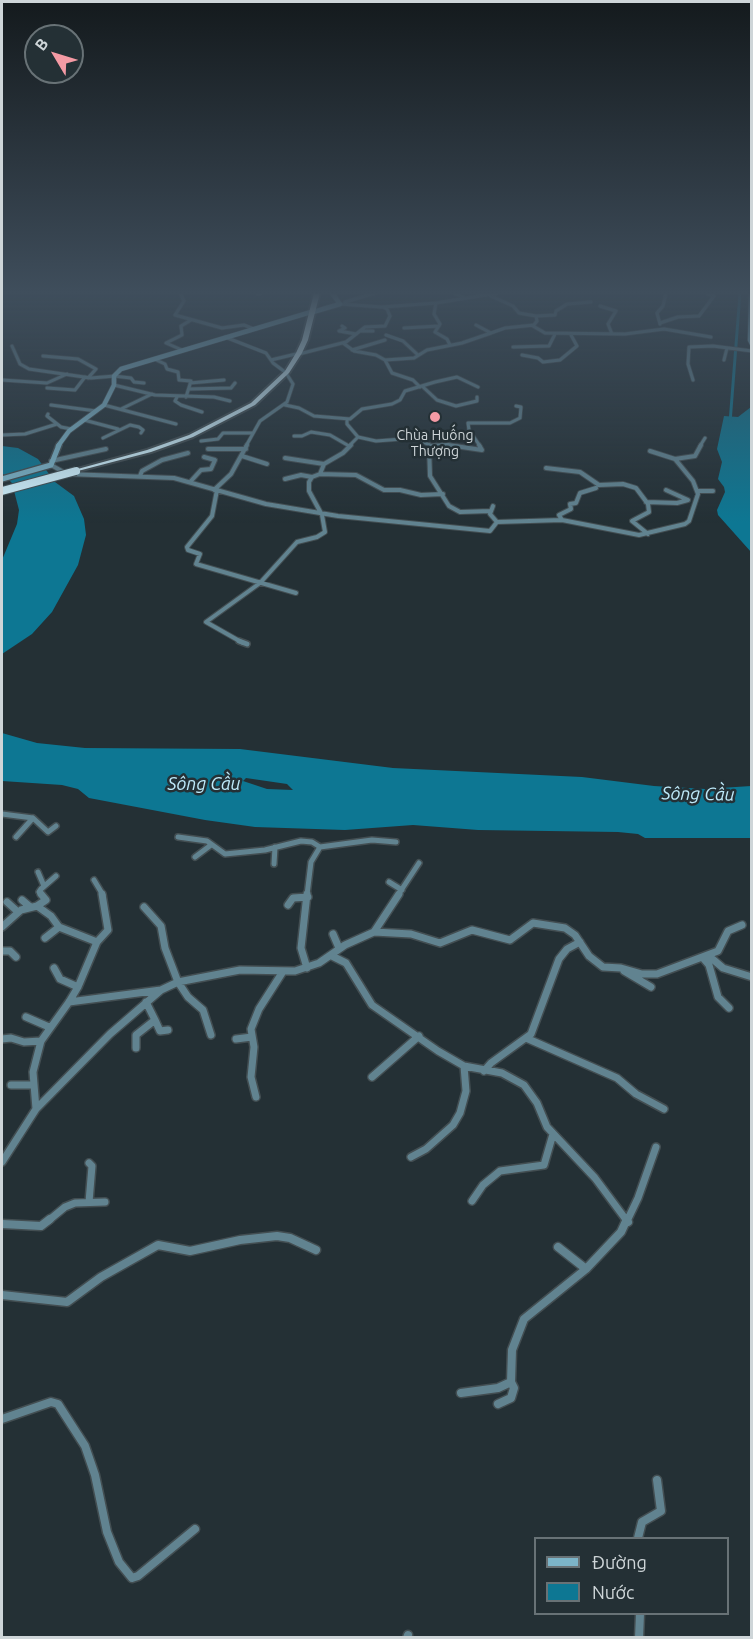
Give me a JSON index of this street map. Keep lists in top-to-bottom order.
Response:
{
  "water": ["Sông Cầu"],
  "places": ["Chùa Huống Thượng"],
  "legend": ["Đường", "Nước"],
  "north": "top left"
}
